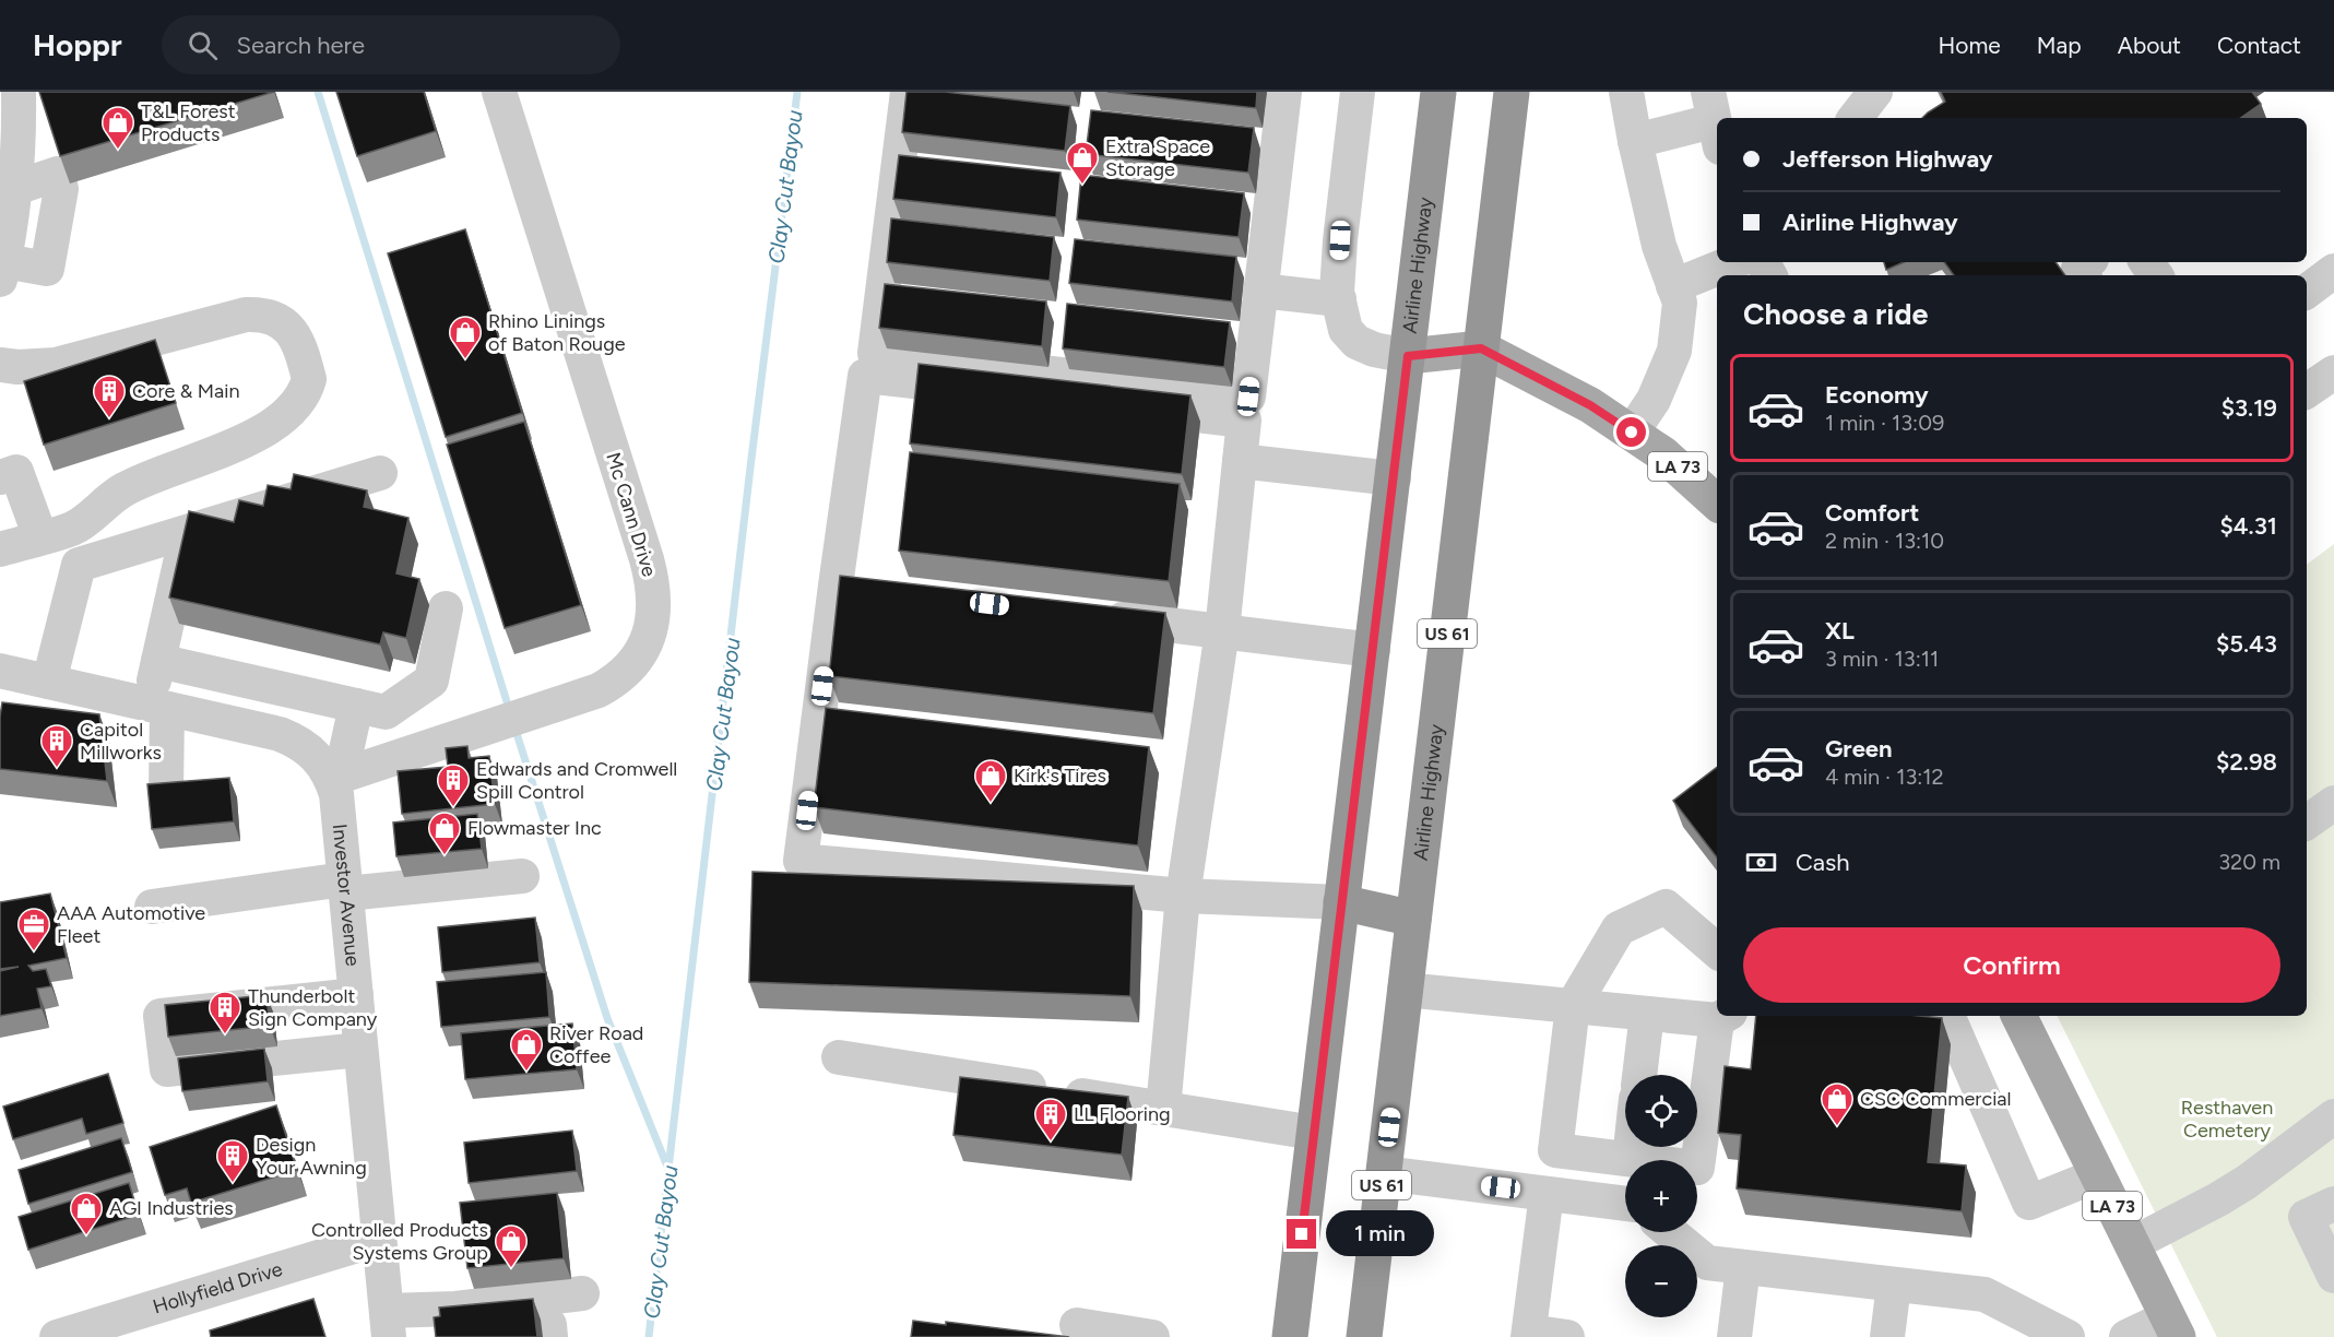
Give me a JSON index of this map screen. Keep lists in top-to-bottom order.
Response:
{
  "streets": {
    "highway": ["Airline Highway", "US 61"],
    "main road": ["LA 73"],
    "street": ["Mc Cann Drive", "Investor Avenue", "Hollyfield Drive"]
  },
  "crossings": [
    ["Airline Highway", "LA 73"],
    ["Mc Cann Drive", "Investor Avenue"],
    ["Investor Avenue", "Hollyfield Drive"]
  ],
  "water": ["Clay Cut Bayou"],
  "parks": ["Resthaven Cemetery"],
  "places": {
    "shop": [
      "T&L Forest Products",
      "Extra Space Storage",
      "Rhino Linings of Baton Rouge",
      "Kirk's Tires",
      "Flowmaster Inc",
      "River Road Coffee",
      "CSC Commercial",
      "AGI Industries",
      "Controlled Products Systems Group"
    ],
    "building": [
      "Core & Main",
      "Capitol Millworks",
      "Edwards and Cromwell Spill Control",
      "Thunderbolt Sign Company",
      "LL Flooring",
      "Design Your Awning"
    ],
    "office": ["AAA Automotive Fleet"]
  },
  "page": {
    "header": "Hoppr",
    "search": "Search here",
    "nav": [
      "Home",
      "Map",
      "About",
      "Contact"
    ],
    "banner": ["Jefferson Highway", "Airline Highway"],
    "heading": "Choose a ride",
    "list": [
      {
        "name": "Economy",
        "note": "1 min · 13:09",
        "value": "$3.19"
      },
      {
        "name": "Comfort",
        "note": "2 min · 13:10",
        "value": "$4.31"
      },
      {
        "name": "XL",
        "note": "3 min · 13:11",
        "value": "$5.43"
      },
      {
        "name": "Green",
        "note": "4 min · 13:12",
        "value": "$2.98"
      }
    ],
    "pay": ["Cash", "320 m"],
    "buttons": "Confirm",
    "map_buttons": ["+", "−"],
    "bubble": "1 min"
  }
}
